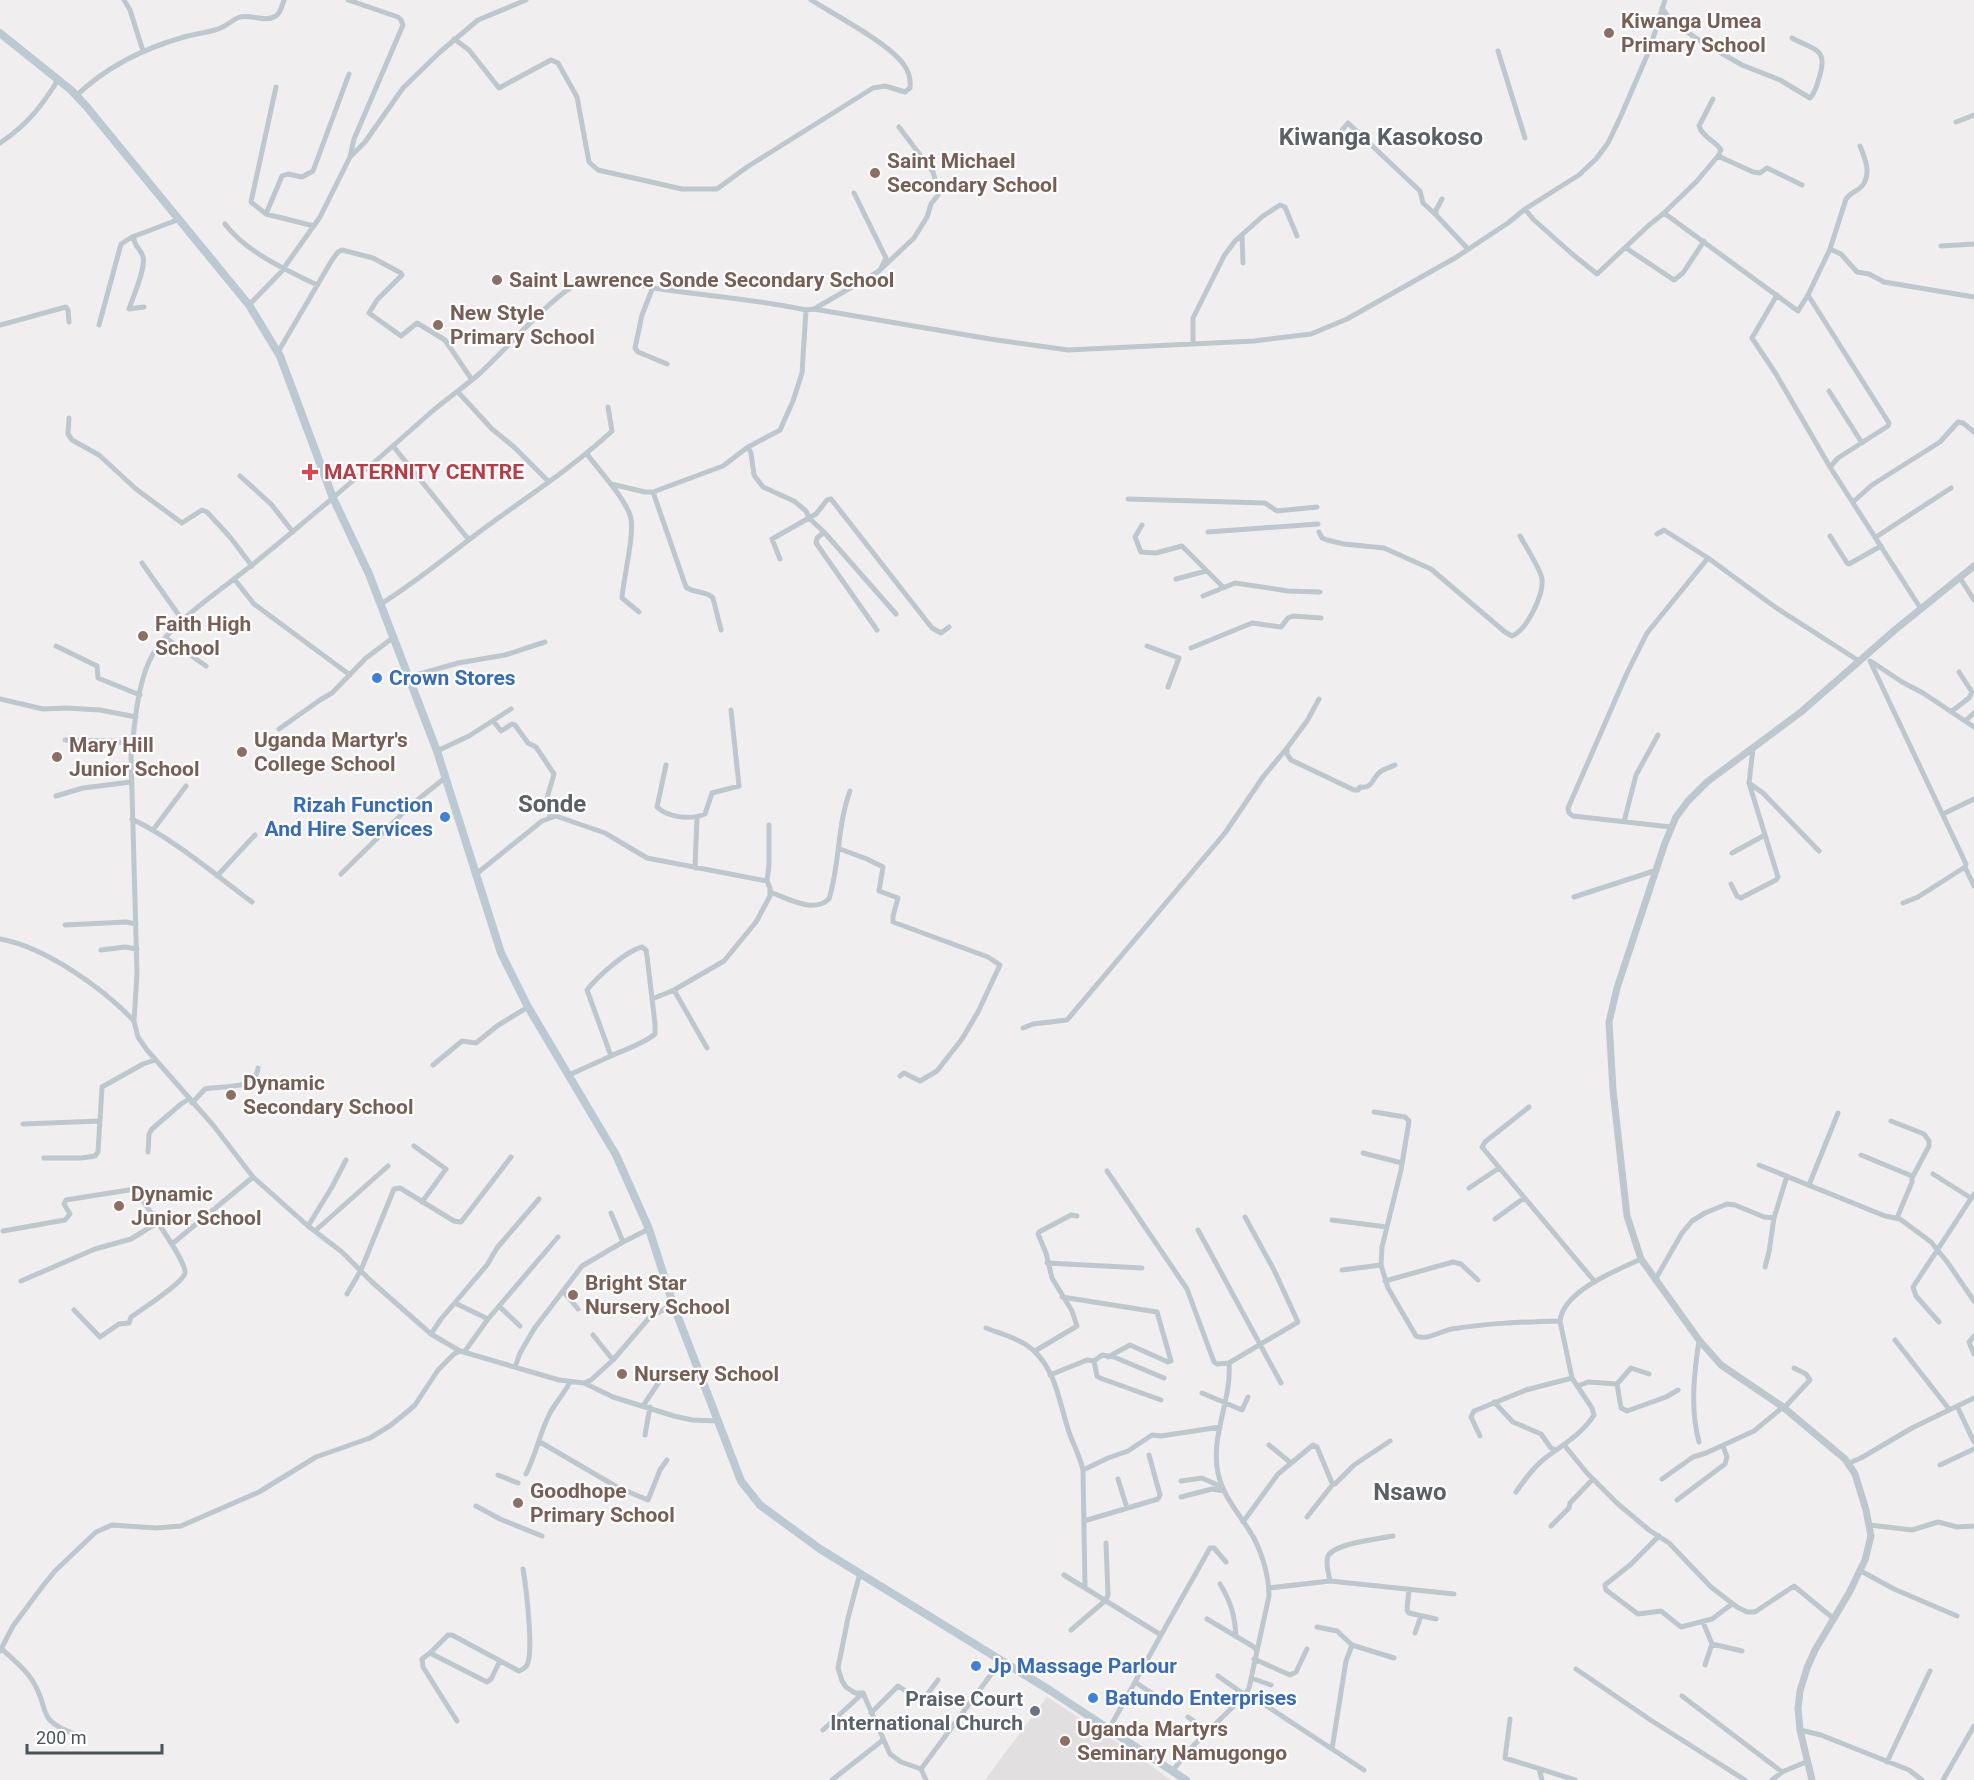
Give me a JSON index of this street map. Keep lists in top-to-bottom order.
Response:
{
  "districts": ["Kiwanga Kasokoso", "Sonde", "Nsawo"],
  "places": {
    "other": [
      "Kiwanga Umea Primary School",
      "Saint Michael Secondary School",
      "Saint Lawrence Sonde Secondary School",
      "New Style Primary School",
      "Faith High School",
      "Crown Stores",
      "Uganda Martyr's College School",
      "Mary Hill Junior School",
      "Rizah Function And Hire Services",
      "Dynamic Secondary School",
      "Dynamic Junior School",
      "Bright Star Nursery School",
      "Nursery School",
      "Goodhope Primary School",
      "Jp Massage Parlour",
      "Batundo Enterprises",
      "Praise Court International Church",
      "Uganda Martyrs Seminary Namugongo"
    ],
    "health": ["MATERNITY CENTRE"]
  },
  "scale_bar": "200 m"
}
